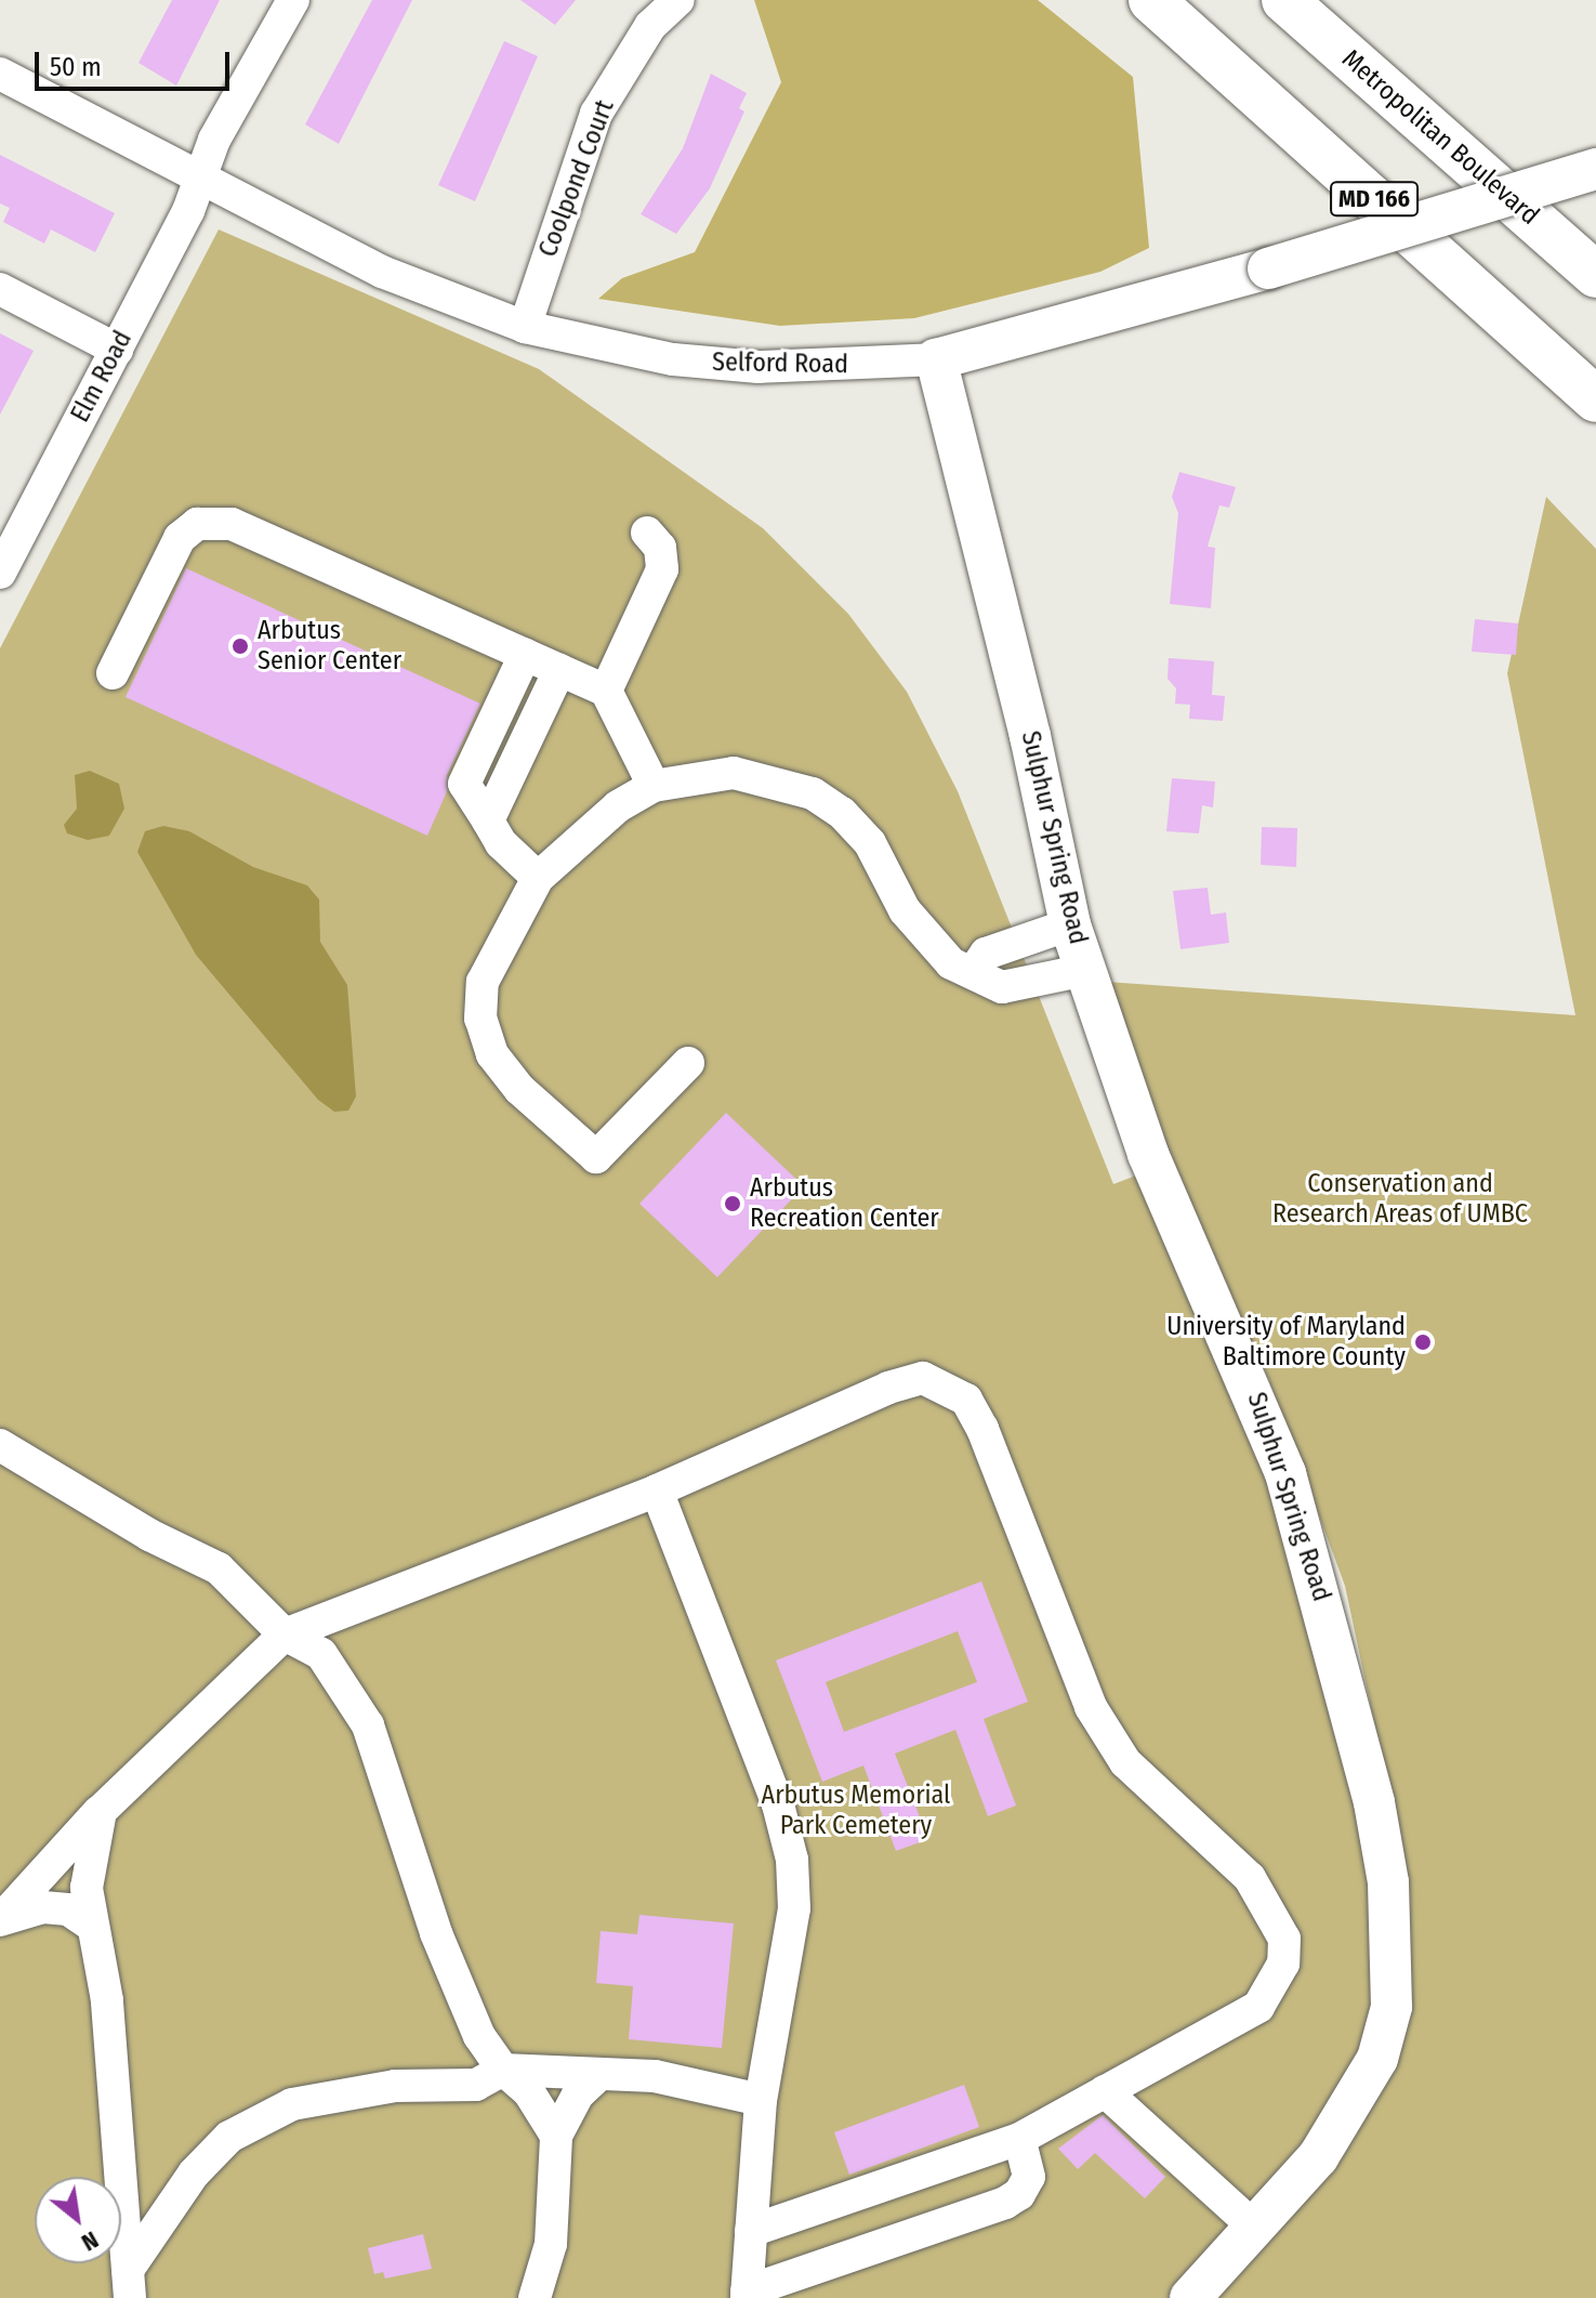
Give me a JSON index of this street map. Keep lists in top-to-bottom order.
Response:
{
  "streets": {
    "highway": ["Metropolitan Boulevard", "MD 166"],
    "main road": ["Selford Road", "Sulphur Spring Road"],
    "street": ["Coolpond Court", "Elm Road"]
  },
  "crossings": [
    ["Coolpond Court", "Selford Road"],
    ["Selford Road", "Elm Road"],
    ["Selford Road", "Sulphur Spring Road"]
  ],
  "parks": ["Conservation and Research Areas of UMBC", "Arbutus Memorial Park Cemetery"],
  "places": ["Arbutus Senior Center", "Arbutus Recreation Center", "University of Maryland Baltimore County"],
  "scale_bar": "50 m",
  "north": "bottom right"
}
